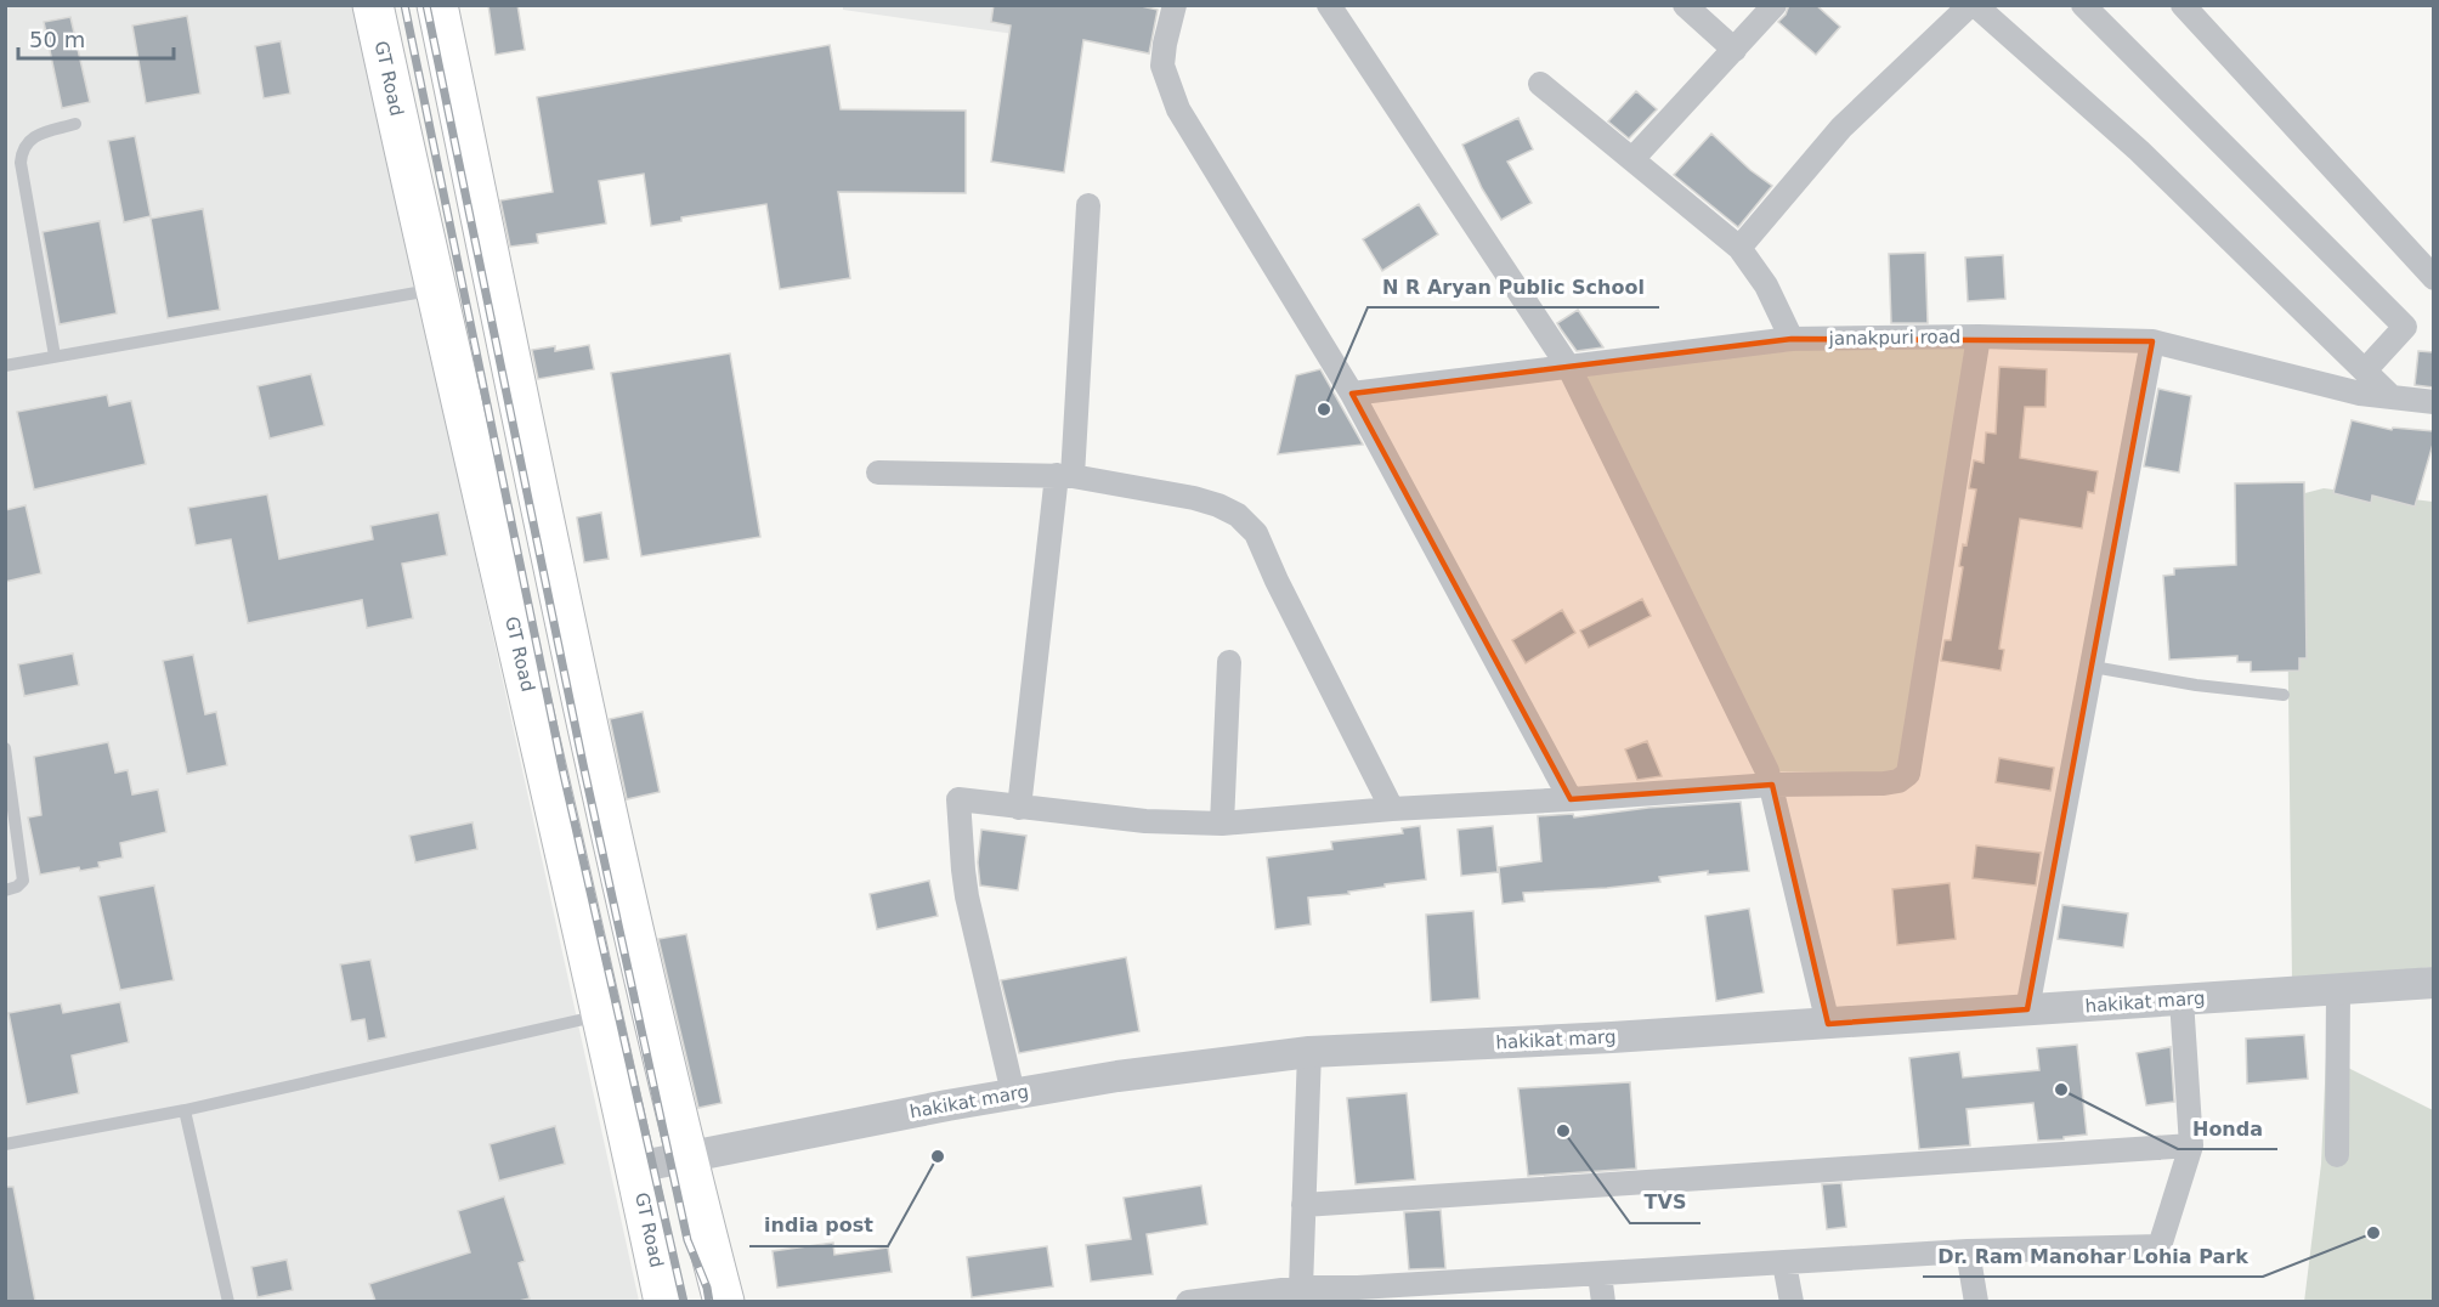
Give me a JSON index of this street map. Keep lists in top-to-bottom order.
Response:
{
  "streets": {
    "highway": ["GT Road"],
    "street": ["janakpuri road", "hakikat marg"]
  },
  "crossings": [
    ["GT Road", "hakikat marg"]
  ],
  "places": [
    "N R Aryan Public School",
    "Honda",
    "TVS",
    "india post",
    "Dr. Ram Manohar Lohia Park"
  ],
  "scale_bar": "50 m"
}
